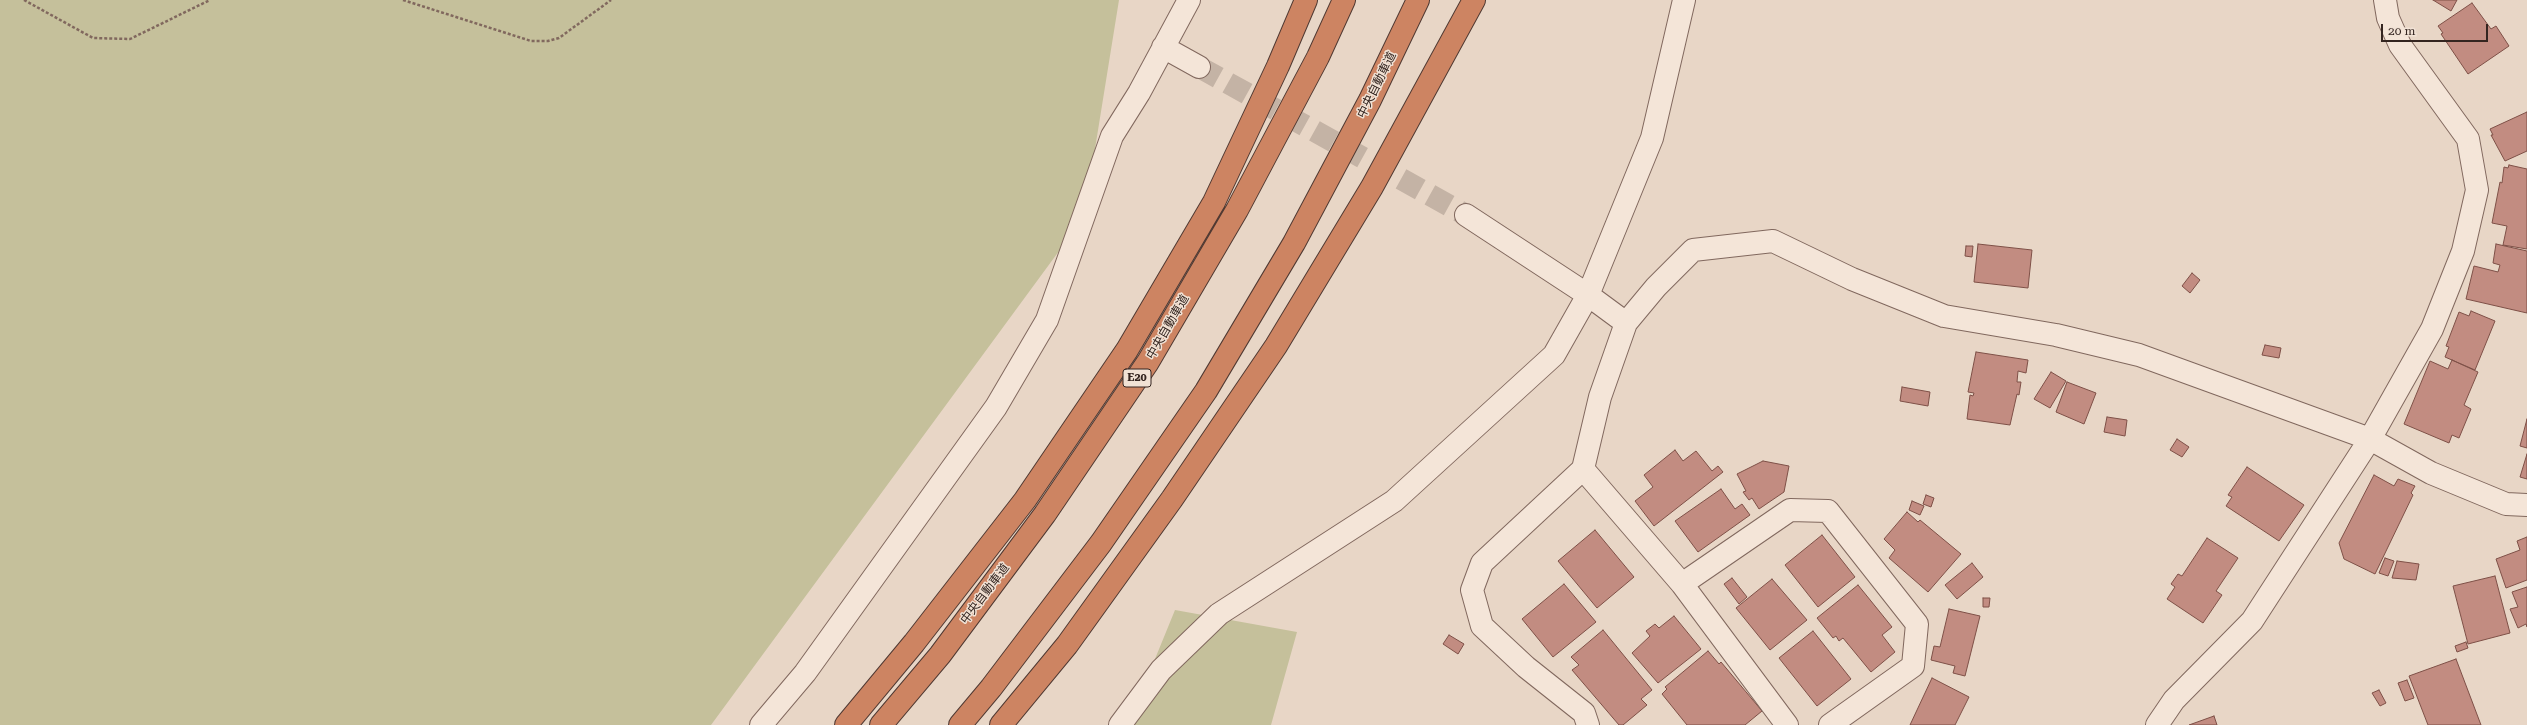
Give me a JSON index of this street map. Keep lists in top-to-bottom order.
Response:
{
  "streets": {
    "highway": ["中央自動車道", "E20"]
  },
  "scale_bar": "20 m"
}
